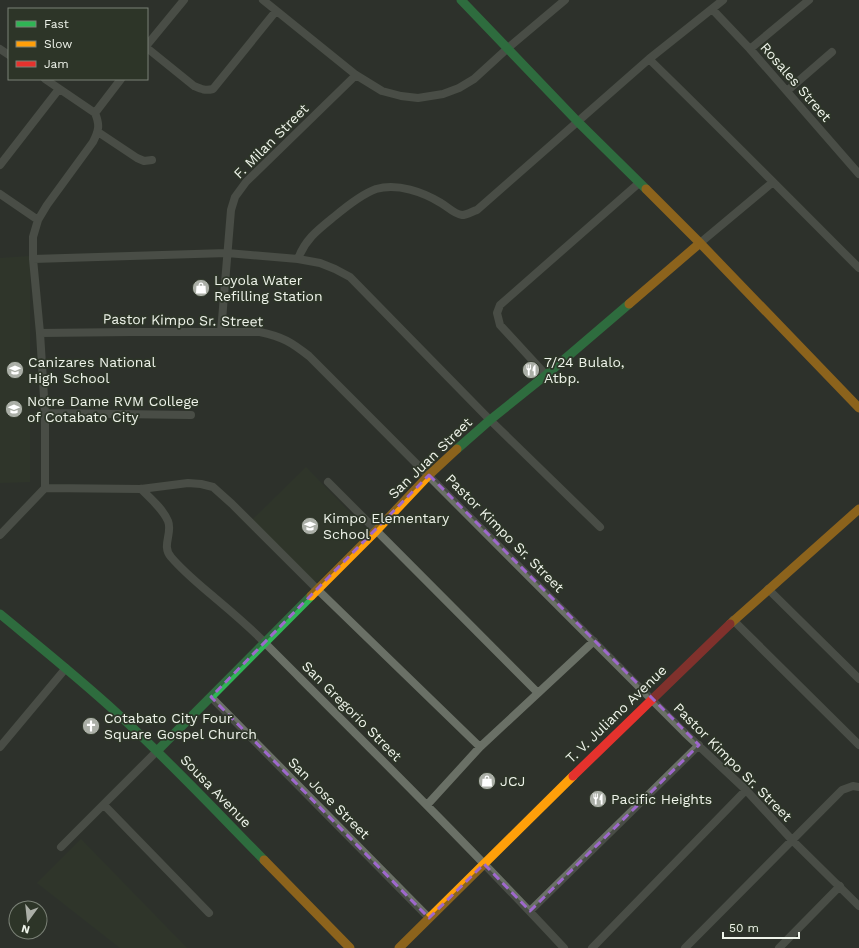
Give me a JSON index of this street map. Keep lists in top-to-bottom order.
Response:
{
  "streets": {
    "street": [
      "Rosales Street",
      "F. Milan Street",
      "Pastor Kimpo Sr. Street",
      "San Juan Street",
      "San Gregorio Street",
      "T. V. Juliano Avenue",
      "Sousa Avenue",
      "San Jose Street"
    ]
  },
  "crossings": [
    ["F. Milan Street", "Pastor Kimpo Sr. Street"],
    ["Pastor Kimpo Sr. Street", "San Juan Street"],
    ["Pastor Kimpo Sr. Street", "T. V. Juliano Avenue"],
    ["San Juan Street", "San Gregorio Street"],
    ["San Juan Street", "Sousa Avenue"],
    ["San Juan Street", "San Jose Street"],
    ["San Gregorio Street", "T. V. Juliano Avenue"],
    ["T. V. Juliano Avenue", "San Jose Street"]
  ],
  "places": {
    "shop": ["Loyola Water Refilling Station", "JCJ"],
    "school or university": ["Canizares National High School", "Notre Dame RVM College of Cotabato City", "Kimpo Elementary School"],
    "restaurant": ["7/24 Bulalo, Atbp.", "Pacific Heights"],
    "church": ["Cotabato City Four Square Gospel Church"]
  },
  "legend": ["Fast", "Slow", "Jam"],
  "scale_bar": "50 m",
  "north": "bottom"
}
